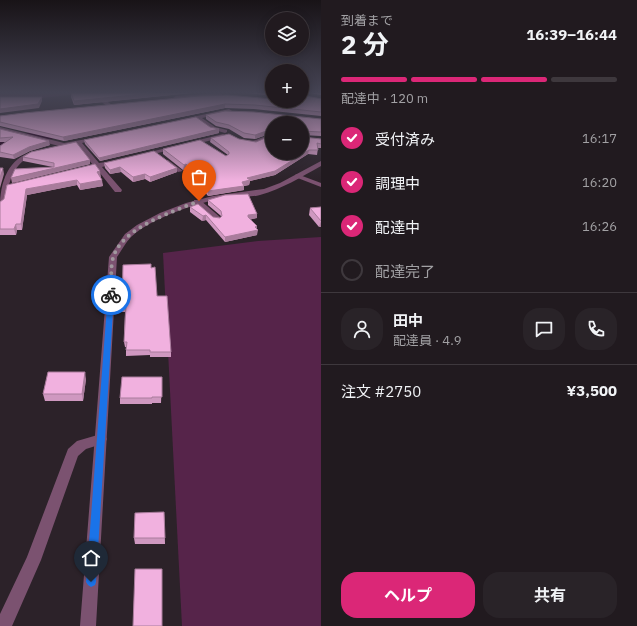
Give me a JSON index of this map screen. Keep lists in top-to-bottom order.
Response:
{
  "page": {
    "heading": ["2 分", "到着まで", "16:39–16:44"],
    "panel": [
      "田中",
      "配達員 · 4.9",
      "注文 #2750",
      "¥3,500"
    ],
    "map_buttons": ["+", "−"],
    "bar": "配達中 · 120 m",
    "list": [
      ["受付済み", "16:17"],
      ["調理中", "16:20"],
      ["配達中", "16:26"],
      "配達完了"
    ],
    "buttons": ["ヘルプ", "共有"]
  }
}
